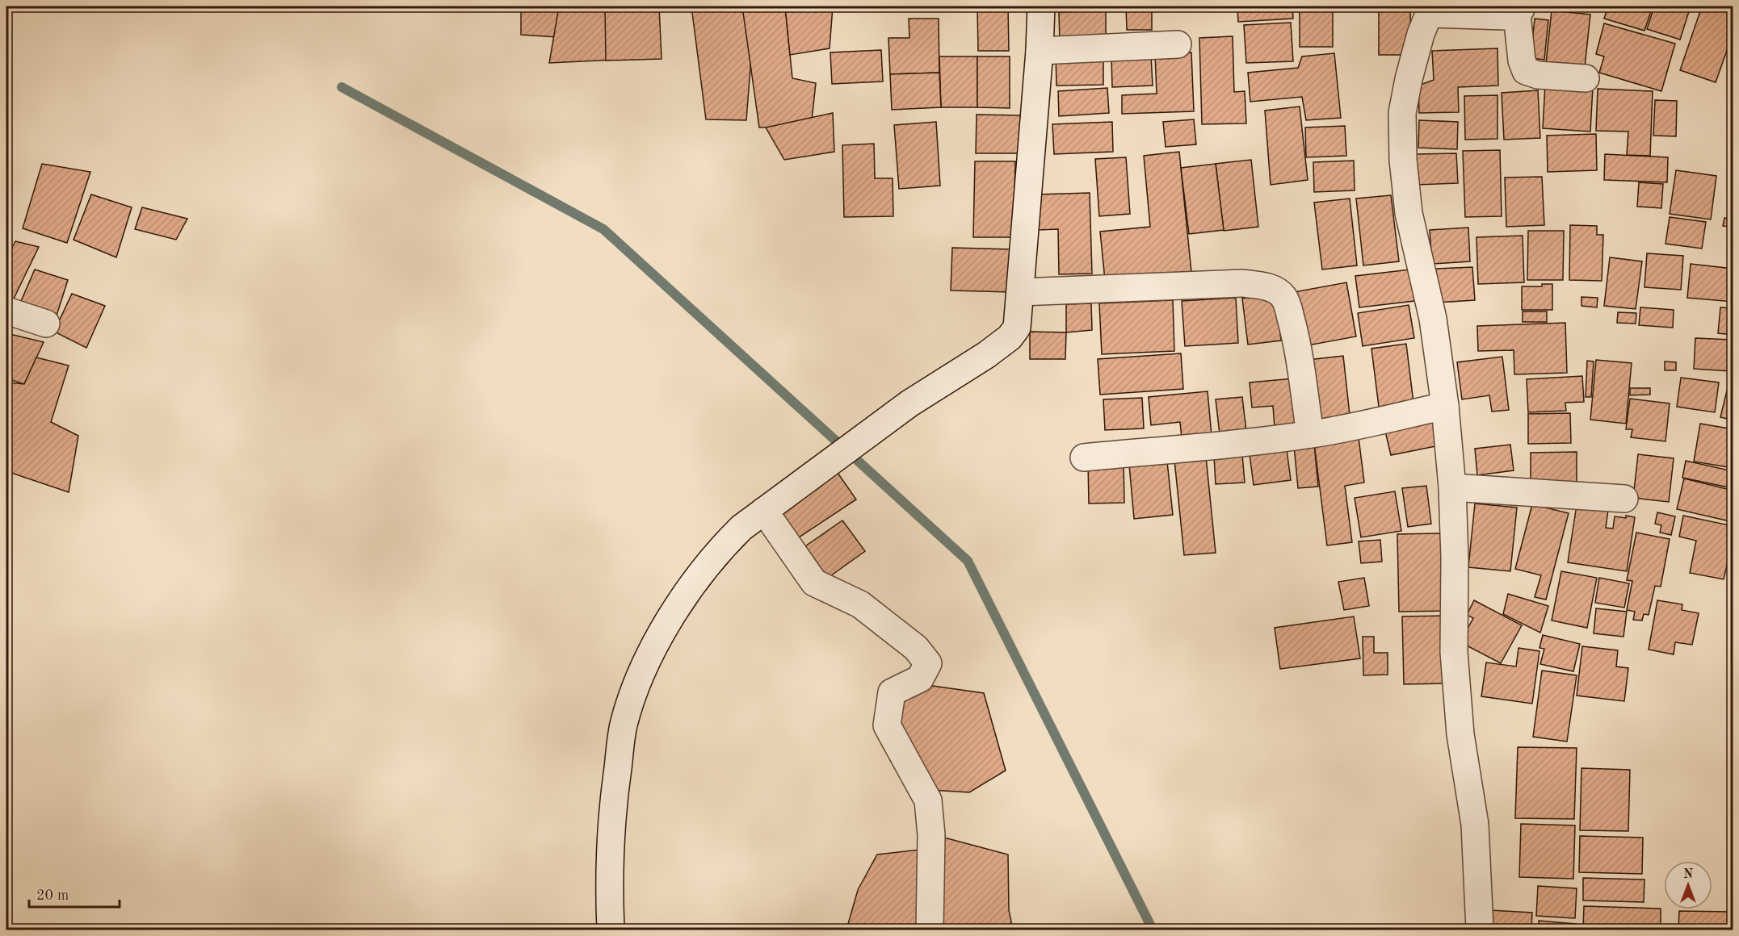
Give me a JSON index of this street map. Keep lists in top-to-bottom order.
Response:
{
  "scale_bar": "20 m",
  "north": "top"
}
